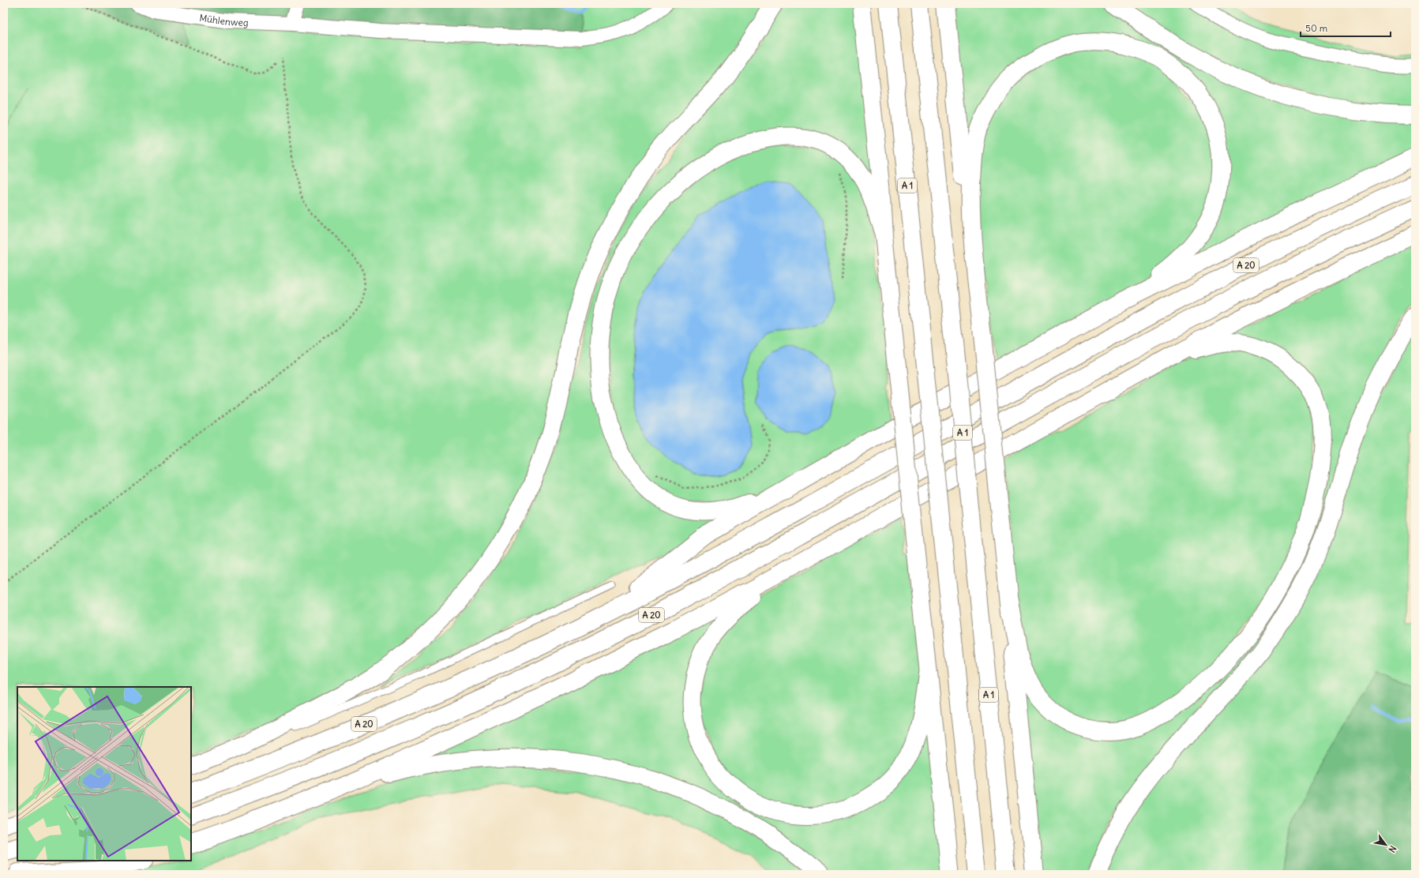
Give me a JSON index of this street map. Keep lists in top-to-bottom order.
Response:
{
  "streets": {
    "highway": ["A 1", "A 20"],
    "street": ["Mühlenweg"]
  },
  "scale_bar": "50 m",
  "north": "bottom right"
}
